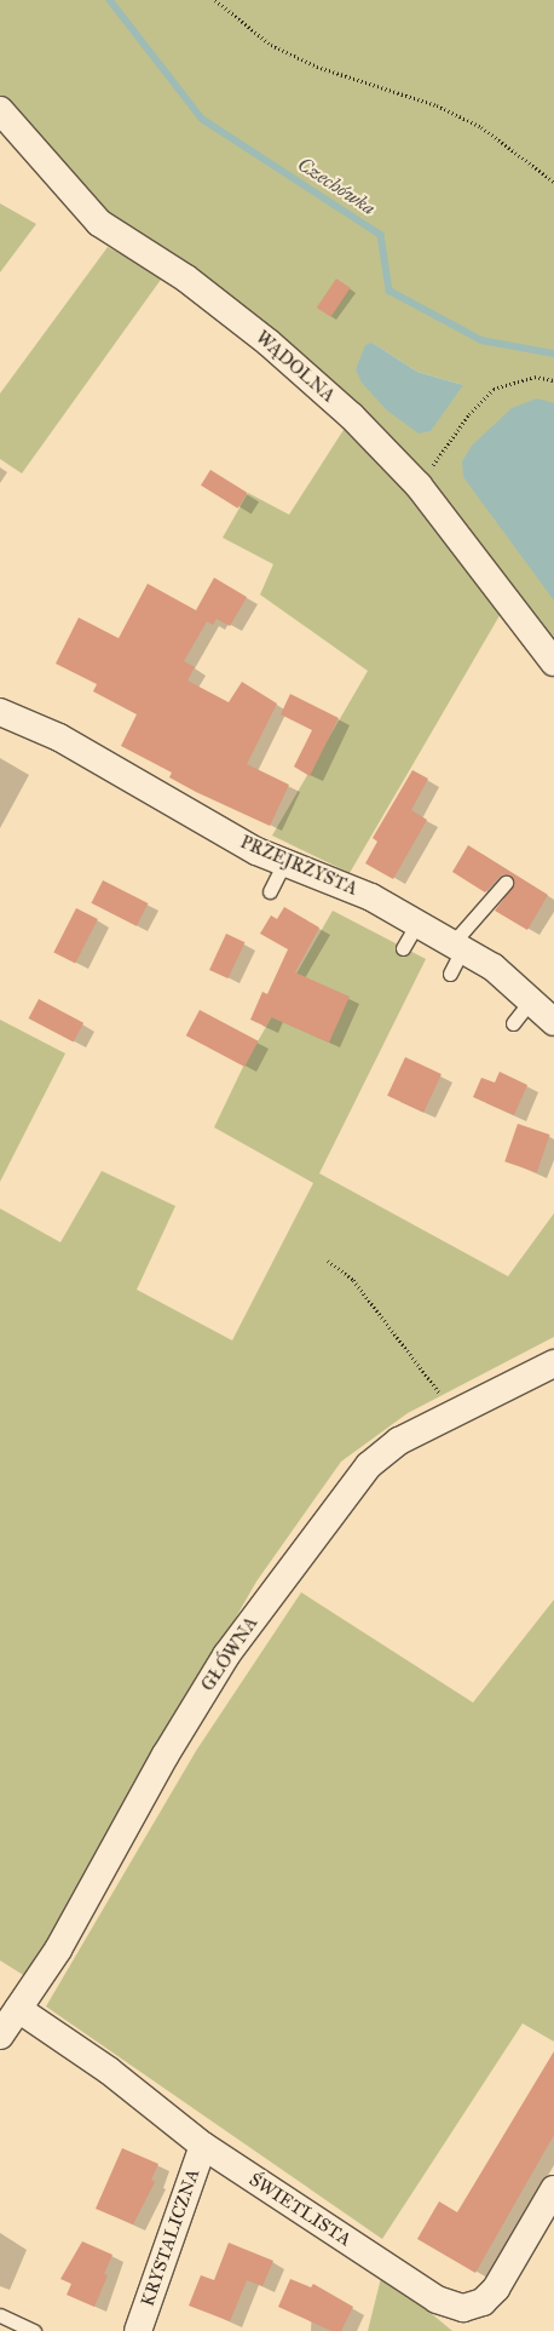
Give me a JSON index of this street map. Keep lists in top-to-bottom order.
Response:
{
  "streets": {
    "street": [
      "WĄDOLNA",
      "PRZEJRZYSTA",
      "GŁÓWNA",
      "ŚWIETLISTA",
      "KRYSTALICZNA"
    ]
  },
  "crossings": [
    ["GŁÓWNA", "ŚWIETLISTA"],
    ["ŚWIETLISTA", "KRYSTALICZNA"]
  ],
  "water": ["Czechówka"]
}
